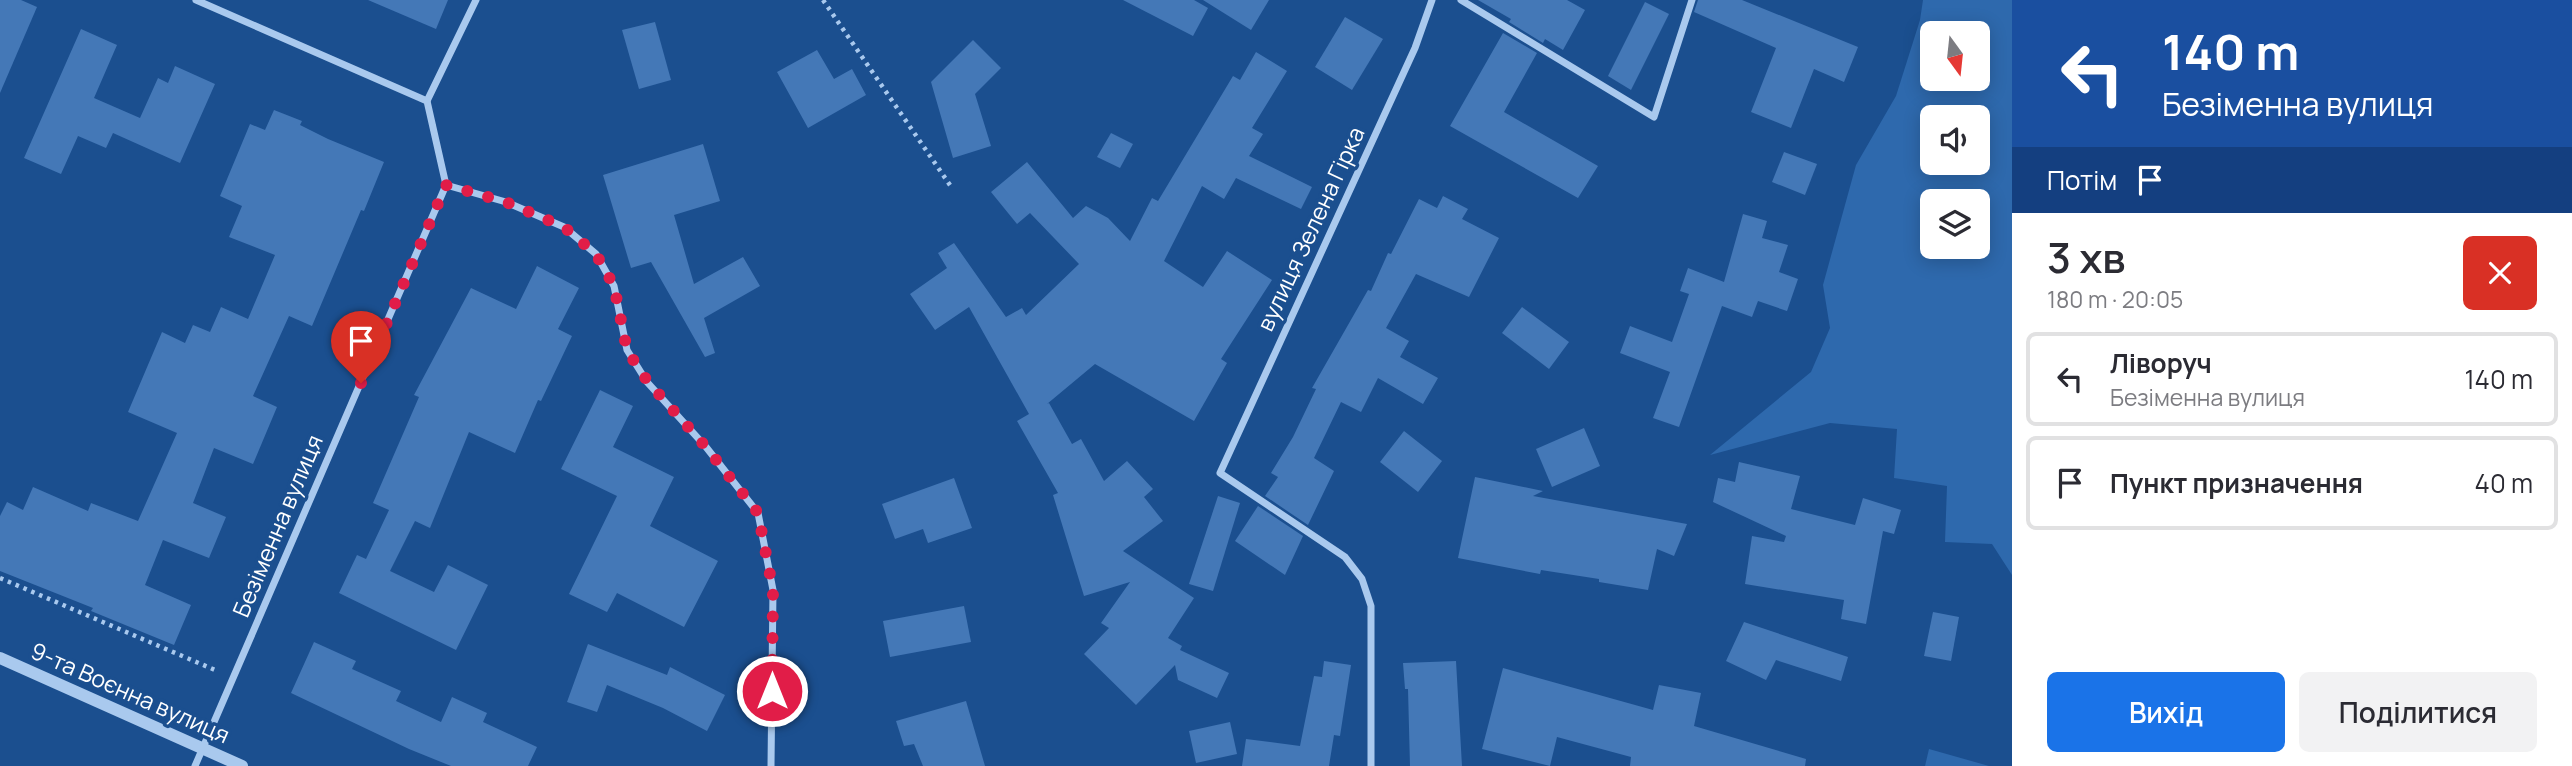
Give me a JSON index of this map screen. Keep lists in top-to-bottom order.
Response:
{
  "streets": {
    "street": ["вулиця Зелена Гірка", "Безіменна вулиця", "9-та Воєнна вулиця"]
  },
  "crossings": [
    ["Безіменна вулиця", "9-та Воєнна вулиця"]
  ],
  "north": "bottom",
  "page": {
    "turn": ["140 m", "Безіменна вулиця"],
    "then": "Потім",
    "heading": ["3 хв", "180 m · 20:05"],
    "list": [
      {
        "name": "Ліворуч",
        "note": "Безіменна вулиця",
        "value": "140 m"
      },
      {
        "name": "Пункт призначення",
        "value": "40 m"
      }
    ],
    "buttons": ["Вихід", "Поділитися"]
  }
}
